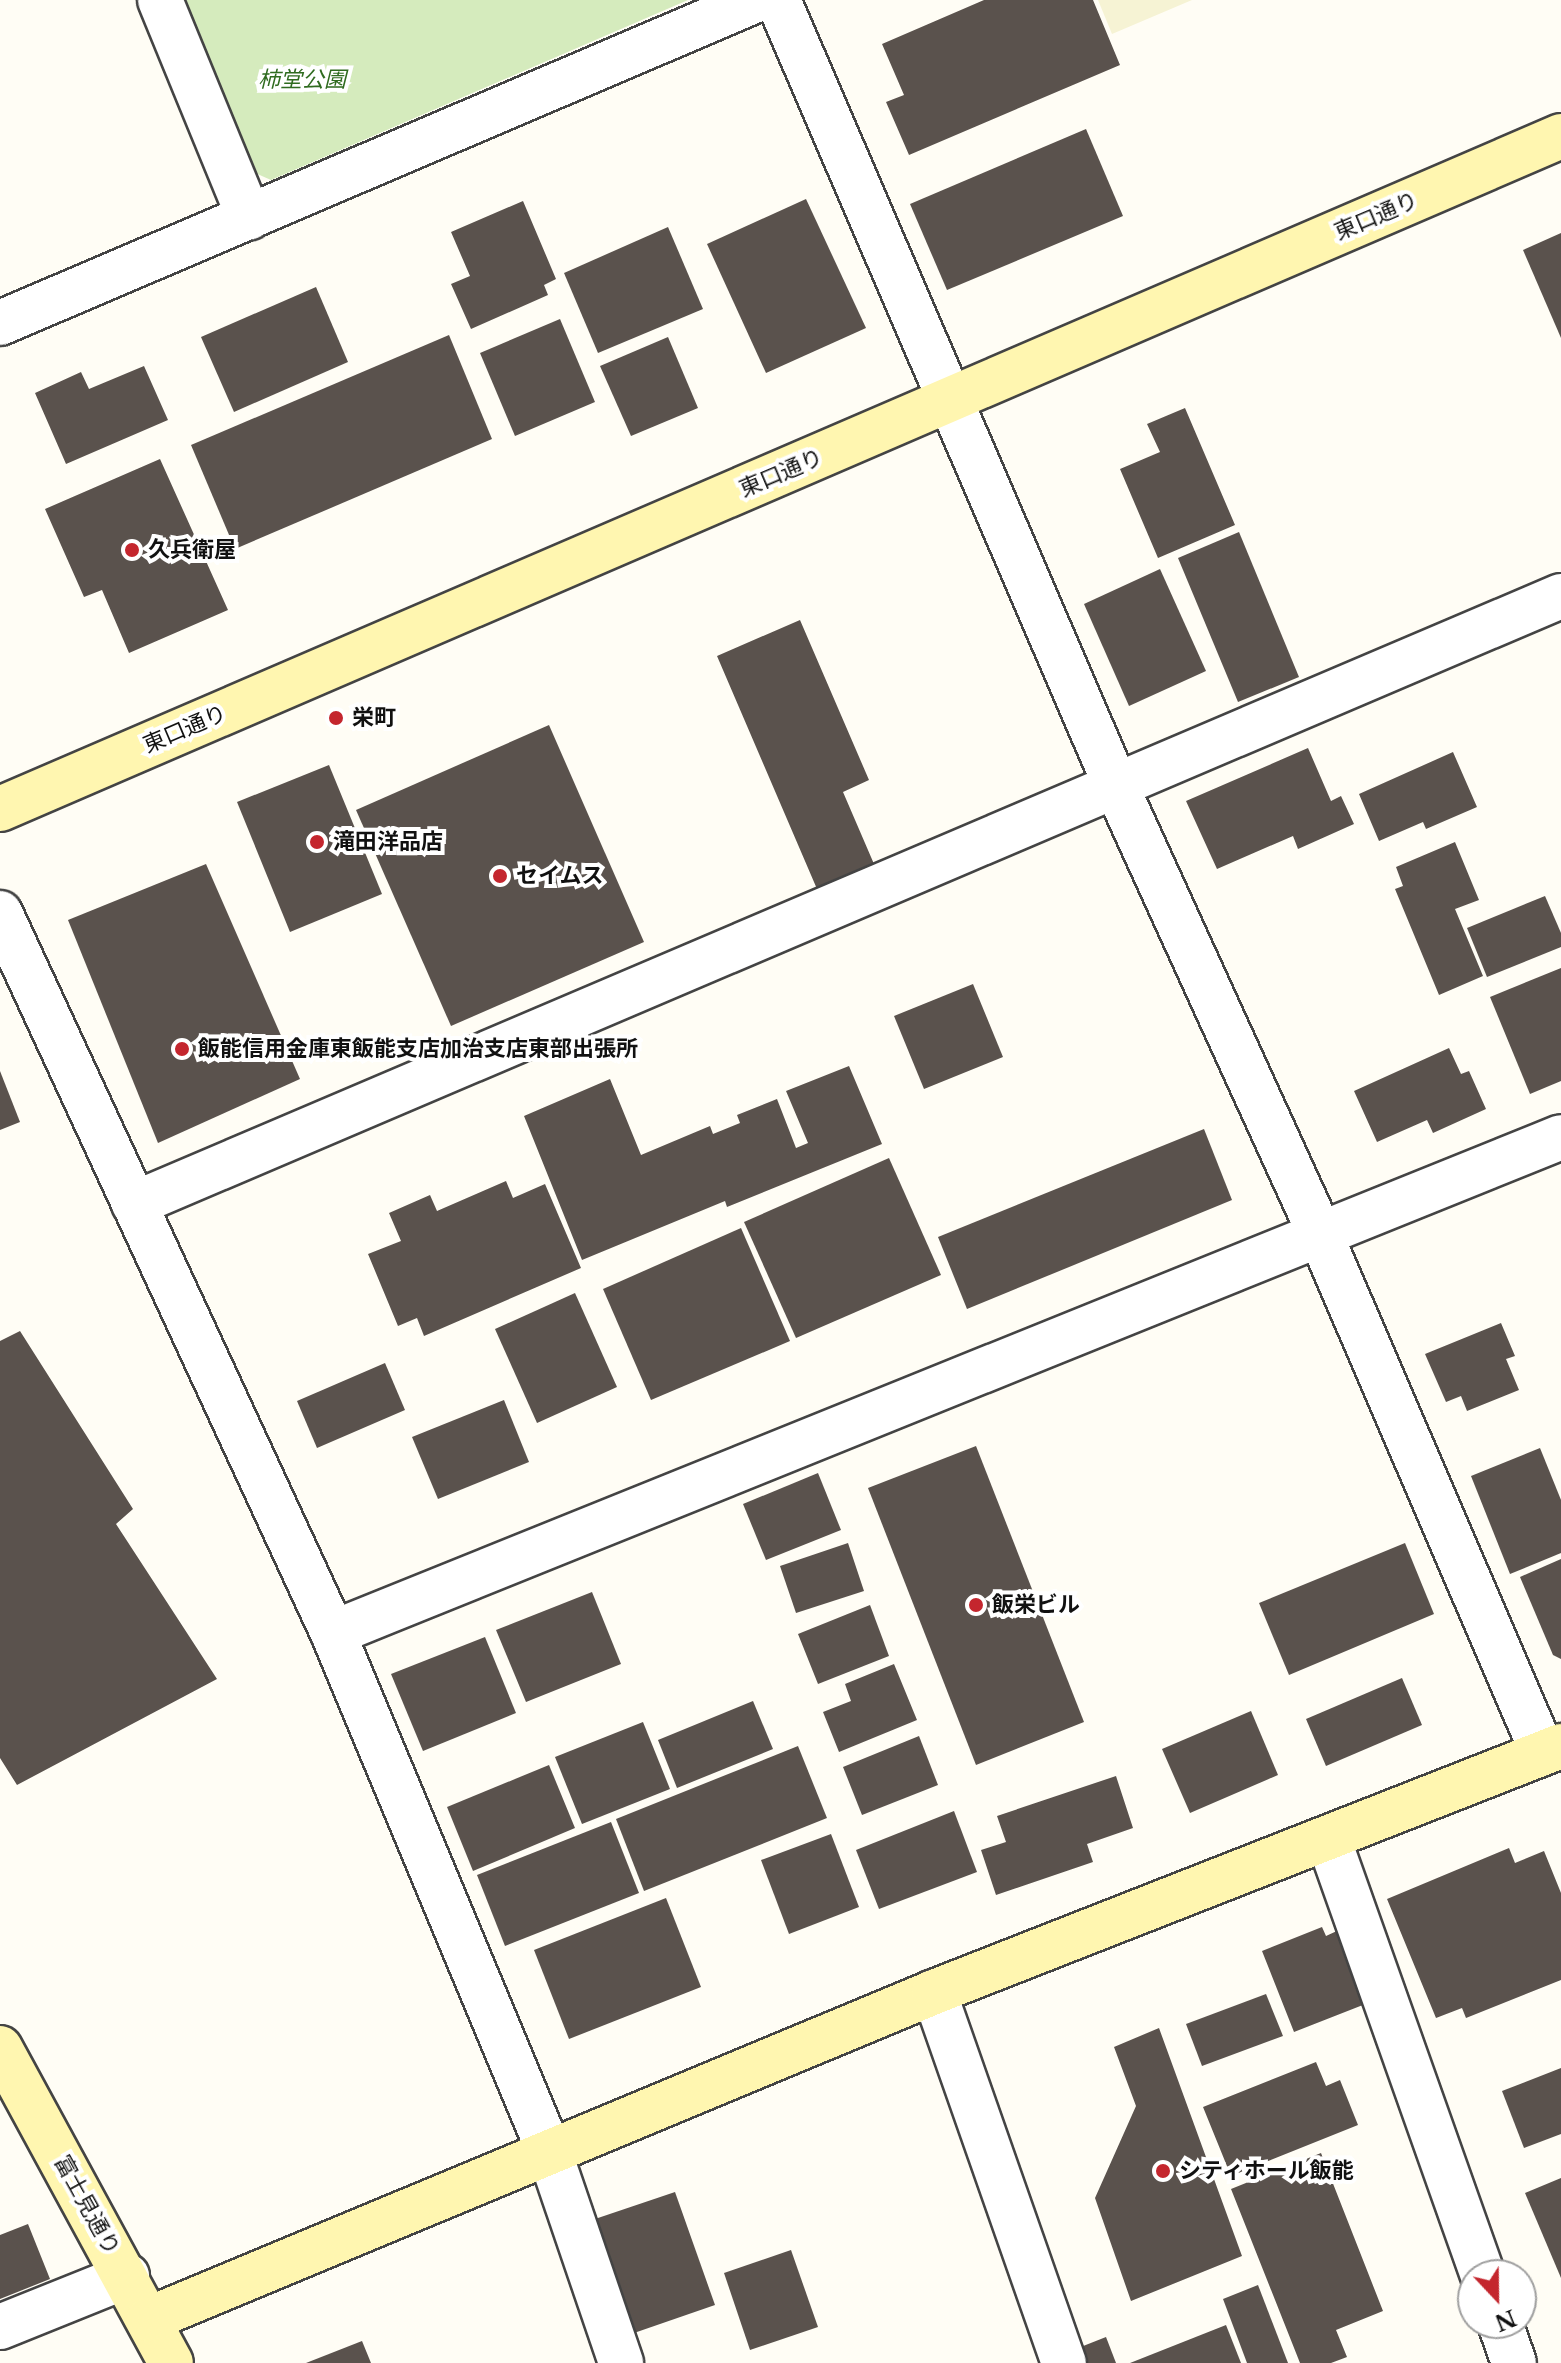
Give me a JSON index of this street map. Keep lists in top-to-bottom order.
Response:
{
  "streets": {
    "street": ["東口通り", "富士見通り"]
  },
  "parks": ["柿堂公園"],
  "places": [
    "久兵衛屋",
    "栄町",
    "滝田洋品店",
    "セイムス",
    "飯能信用金庫東飯能支店加治支店東部出張所",
    "飯栄ビル",
    "シティホール飯能"
  ],
  "north": "bottom"
}
